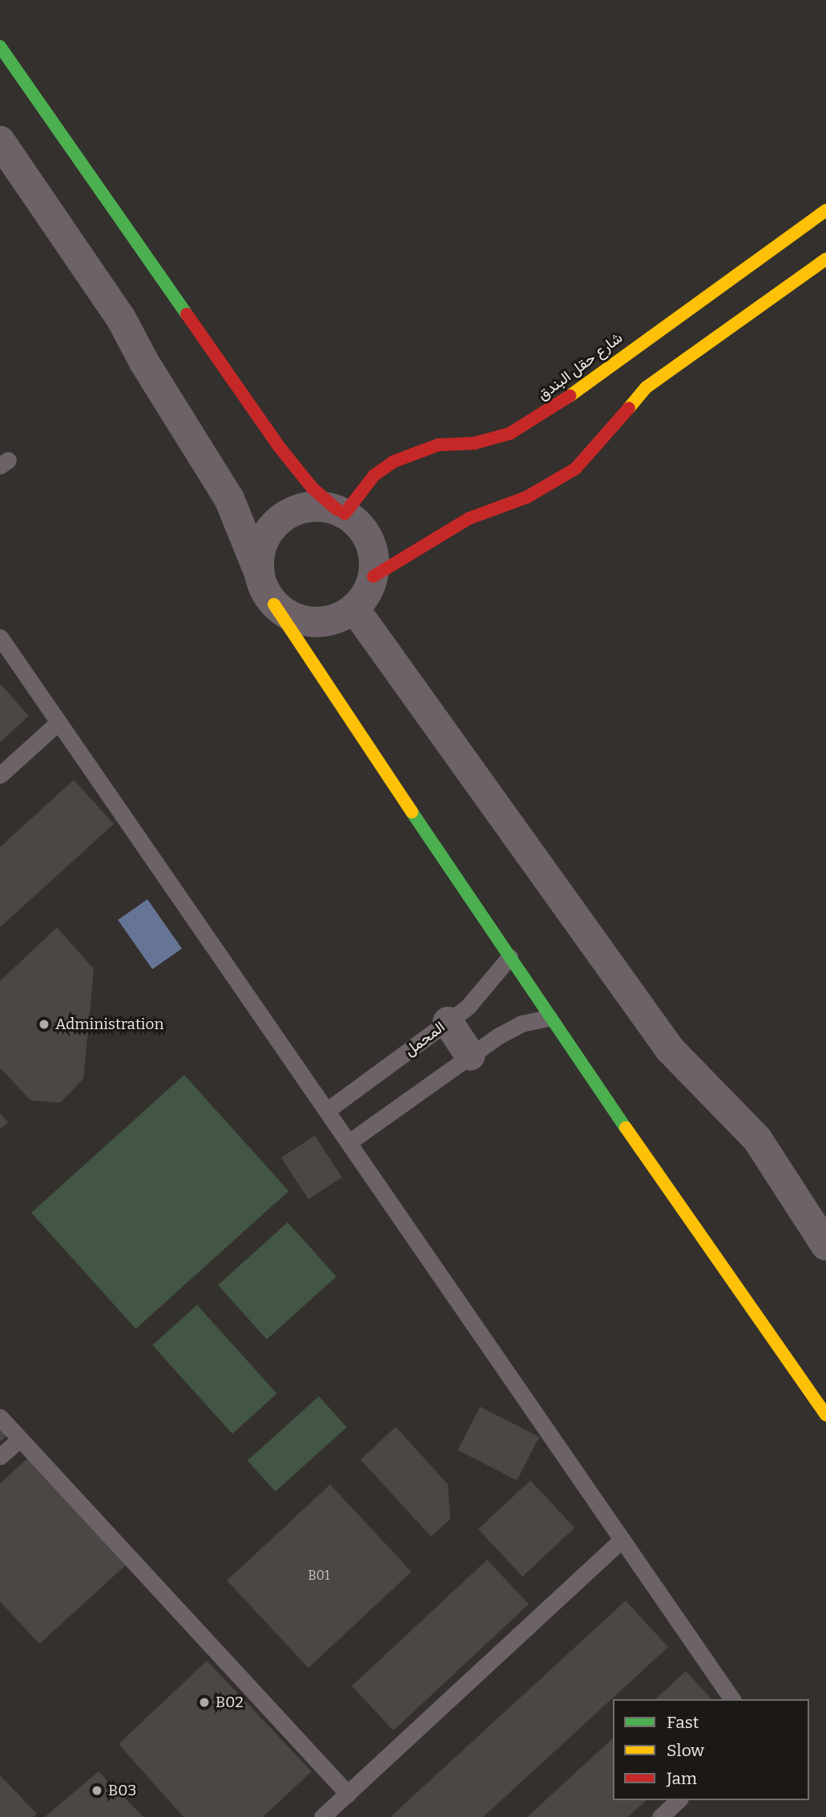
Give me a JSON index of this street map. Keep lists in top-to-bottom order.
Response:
{
  "streets": {
    "street": ["شارع حقل البندق"],
    "lane": ["المحمل"]
  },
  "places": ["Administration", "B02", "B03"],
  "house_numbers": ["B01"],
  "legend": ["Fast", "Slow", "Jam"]
}
